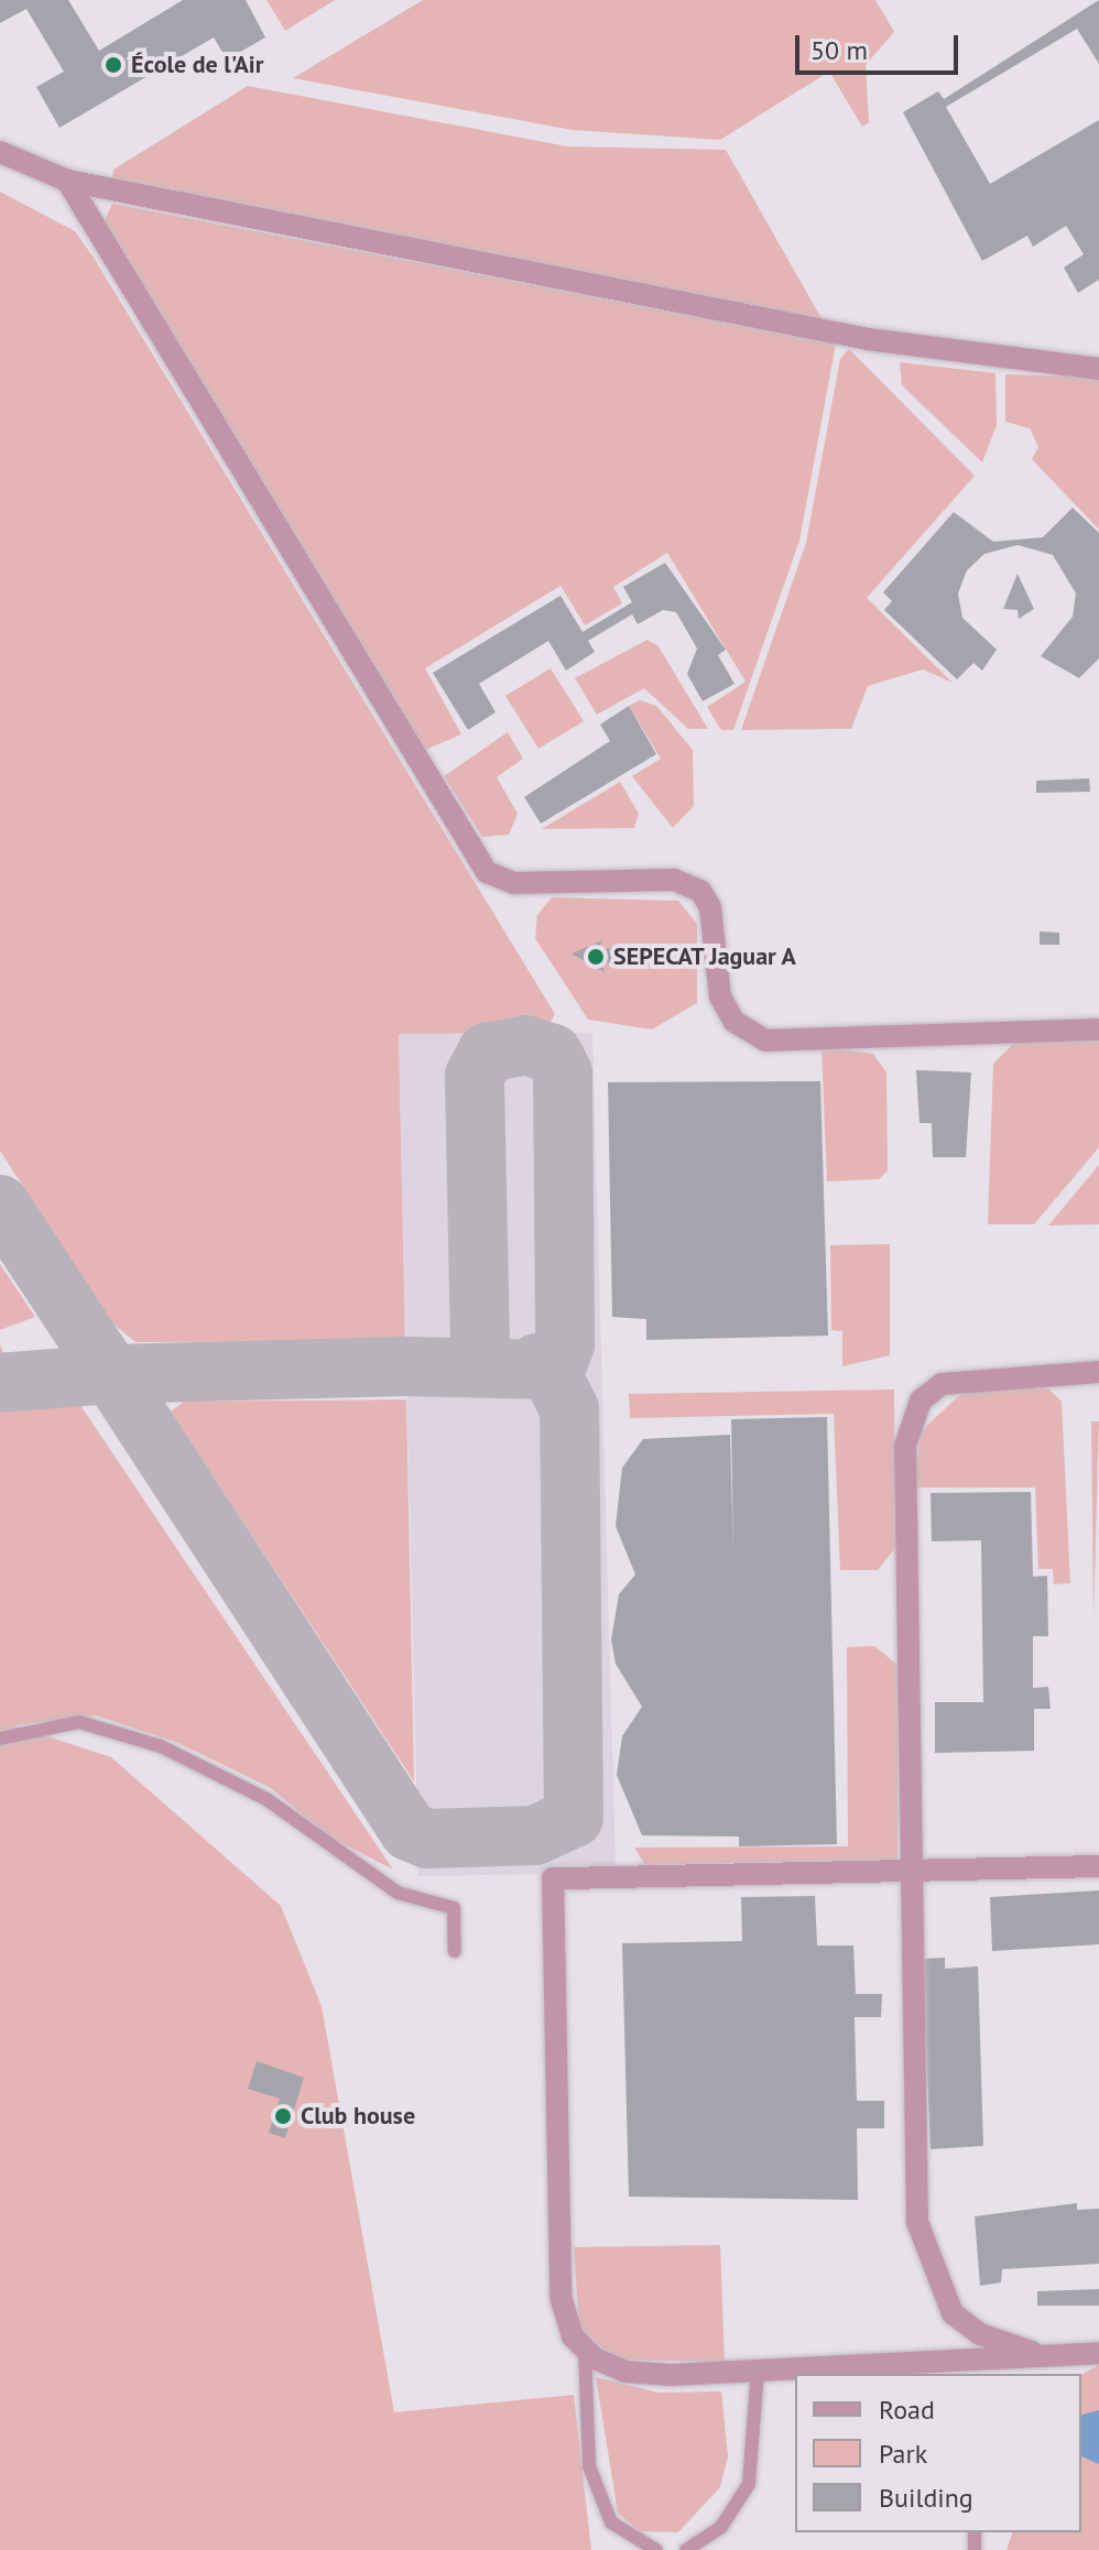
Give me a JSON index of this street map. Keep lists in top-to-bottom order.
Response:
{
  "places": ["École de l'Air", "SEPECAT Jaguar A", "Club house"],
  "legend": ["Road", "Park", "Building"],
  "scale_bar": "50 m"
}
